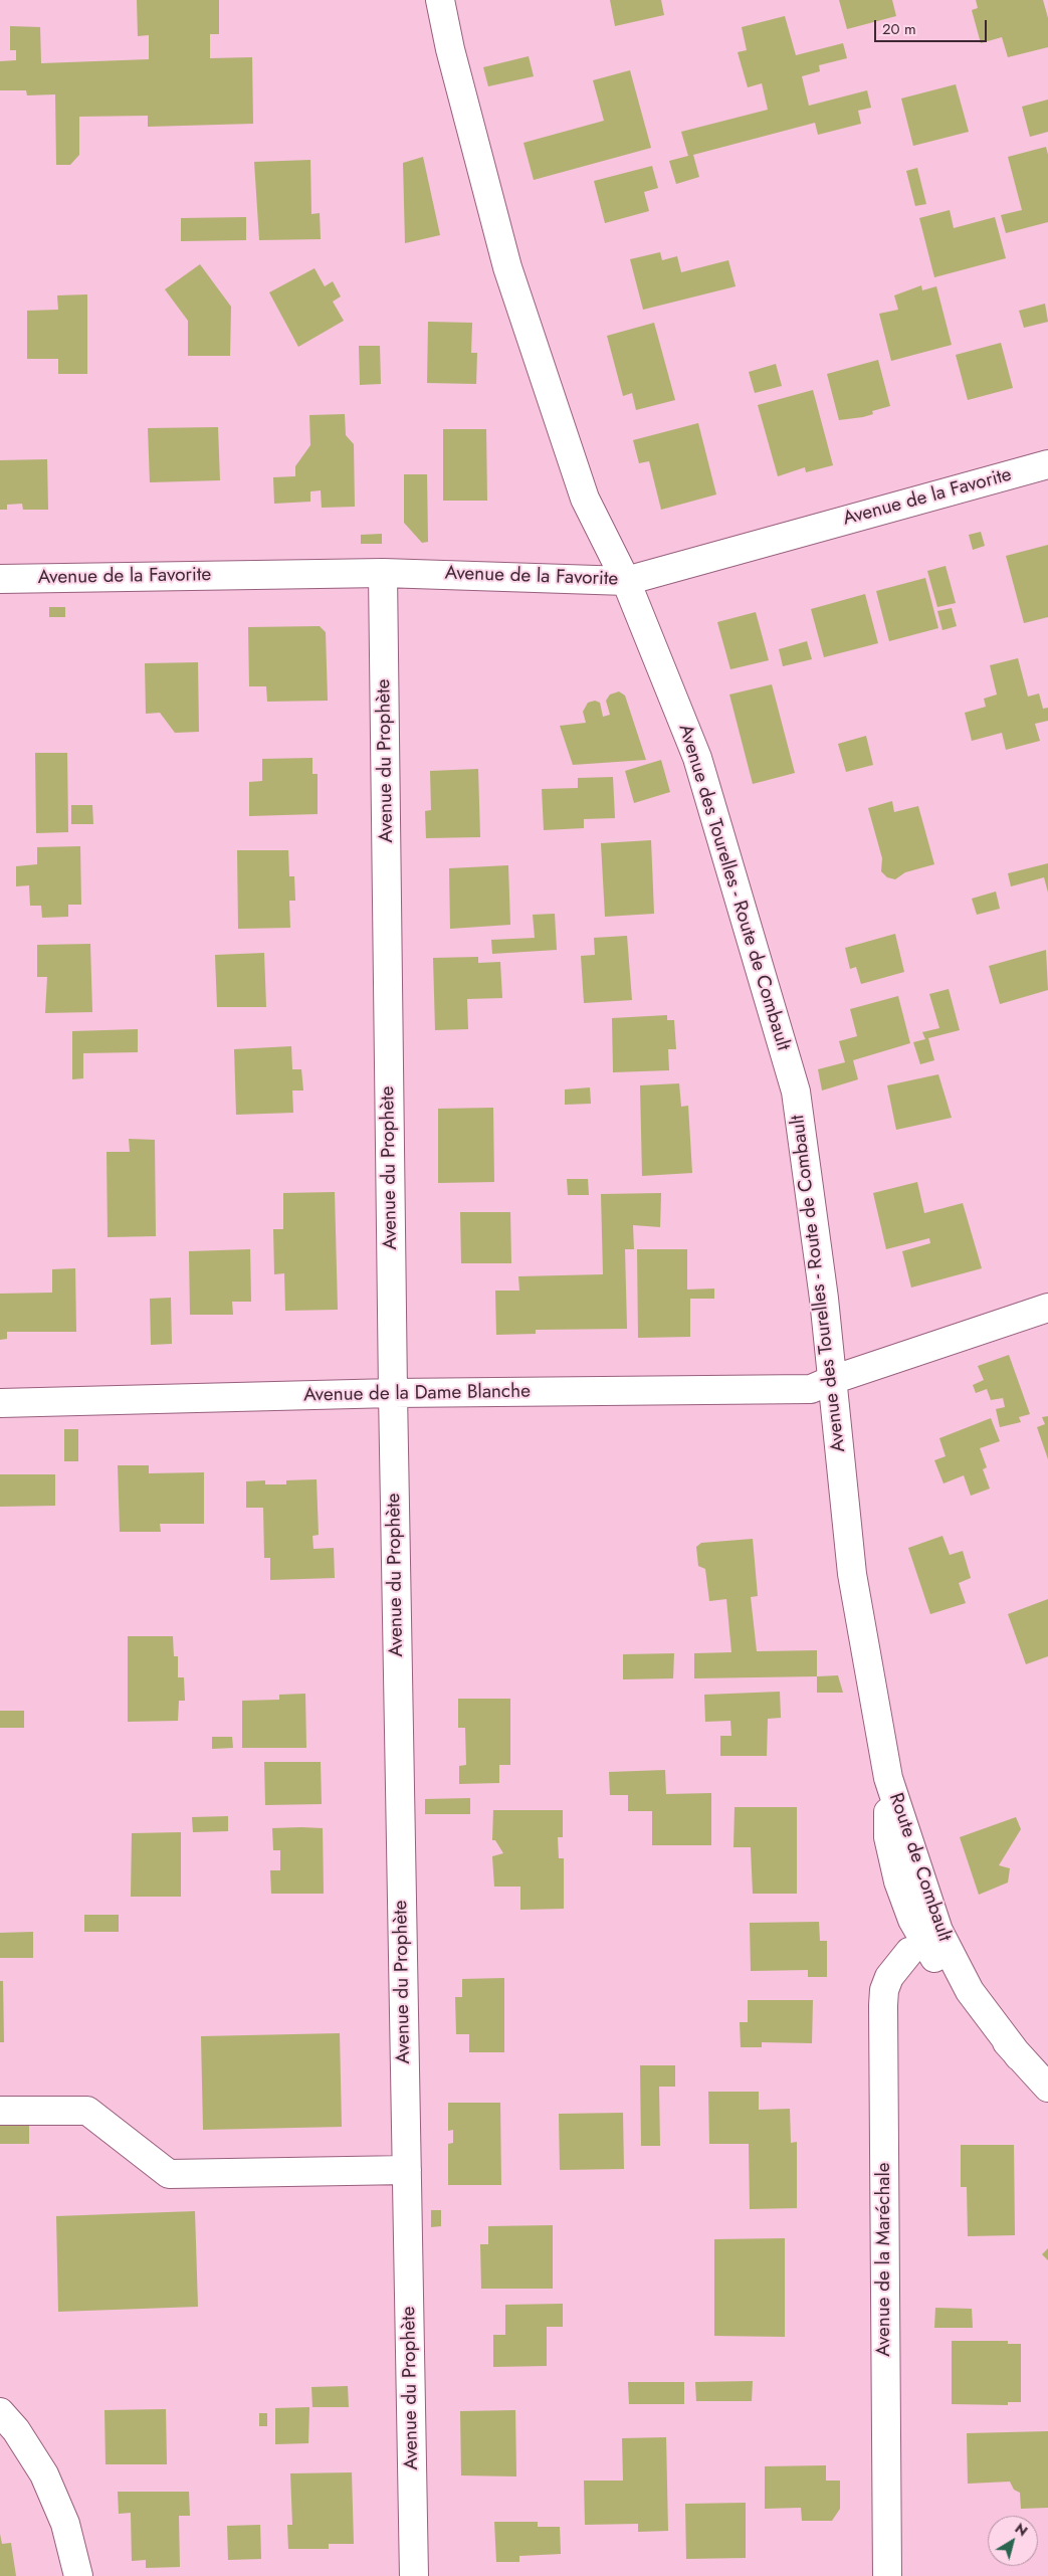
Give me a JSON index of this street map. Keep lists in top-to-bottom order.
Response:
{
  "streets": {
    "street": [
      "Avenue de la Favorite",
      "Avenue du Prophète",
      "Avenue des Tourelles - Route de Combault",
      "Avenue de la Dame Blanche",
      "Avenue de la Maréchale"
    ]
  },
  "crossings": [
    ["Avenue de la Favorite", "Avenue du Prophète"],
    ["Avenue de la Favorite", "Avenue des Tourelles - Route de Combault"],
    ["Avenue du Prophète", "Avenue de la Dame Blanche"],
    ["Avenue des Tourelles - Route de Combault", "Avenue de la Dame Blanche"]
  ],
  "scale_bar": "20 m",
  "north": "top right"
}
